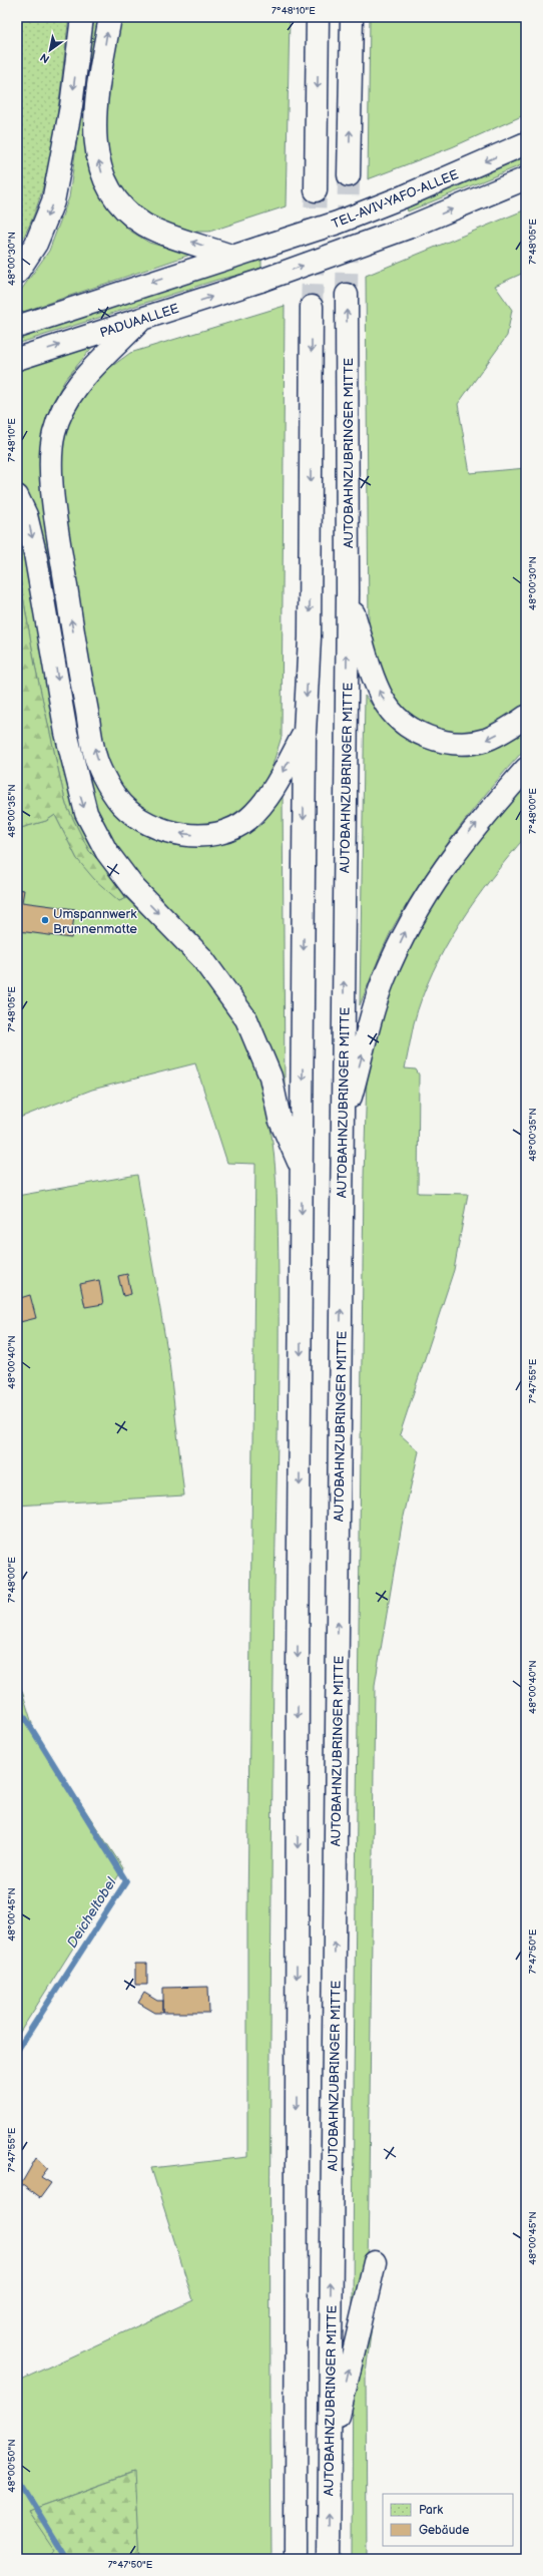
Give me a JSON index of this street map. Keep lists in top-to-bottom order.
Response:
{
  "streets": {
    "highway": ["TEL-AVIV-YAFO-ALLEE", "PADUAALLEE", "AUTOBAHNZUBRINGER MITTE"]
  },
  "one_way": ["TEL-AVIV-YAFO-ALLEE"],
  "water": ["Deicheltobel"],
  "places": ["Umspannwerk Brunnenmatte"],
  "legend": ["Park", "Gebäude"],
  "north": "bottom left",
  "coordinates": [
    "7°48'10\"E",
    "7°48'05\"E",
    "48°00'30\"N",
    "48°00'35\"N",
    "7°48'00\"E",
    "48°00'40\"N",
    "7°47'55\"E",
    "48°00'45\"N",
    "7°47'50\"E",
    "48°00'50\"N"
  ]
}
